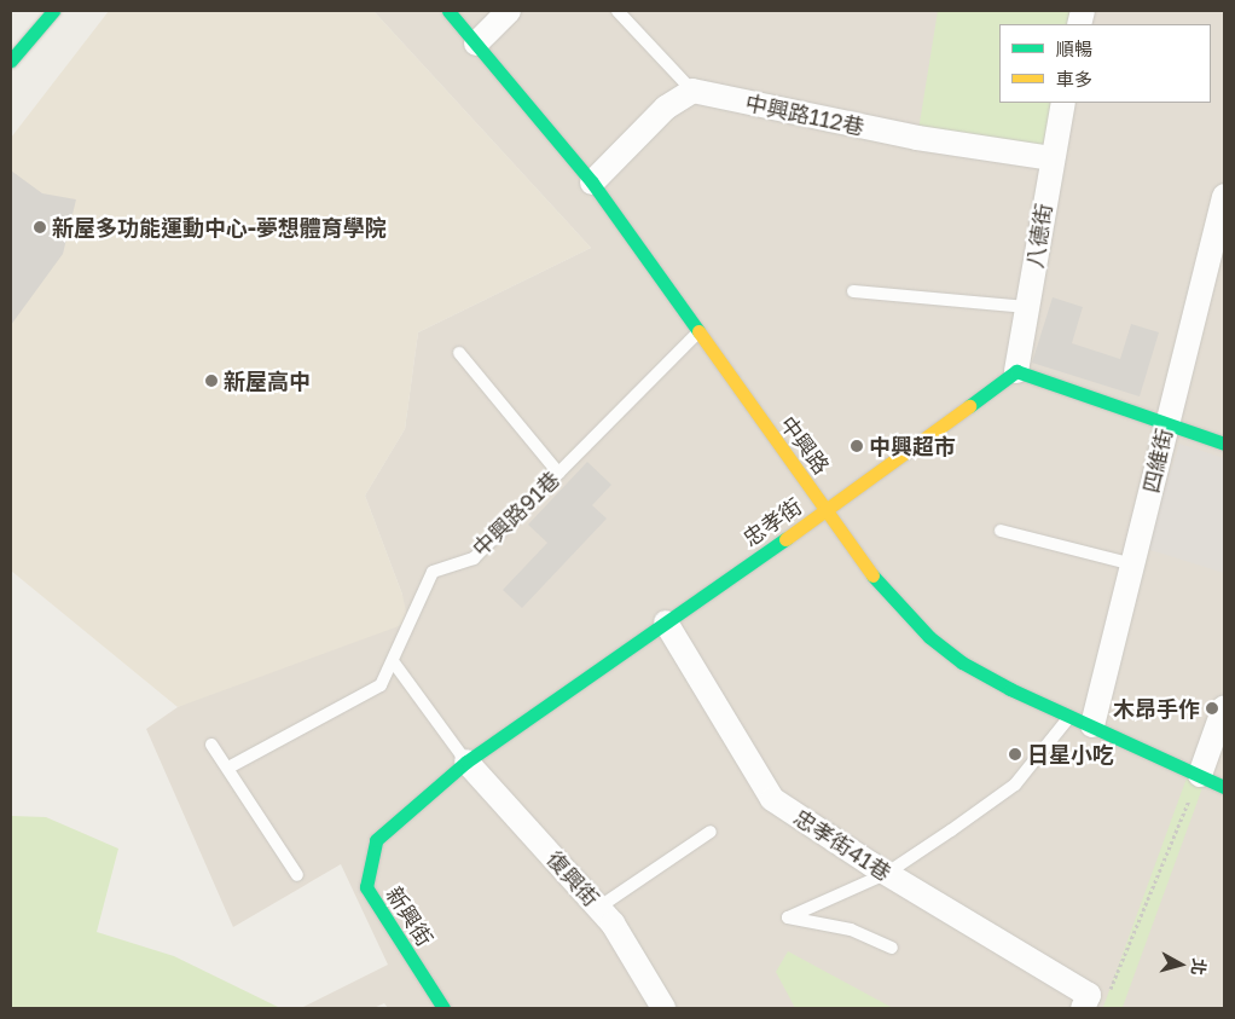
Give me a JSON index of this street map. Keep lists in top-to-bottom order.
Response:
{
  "streets": {
    "street": [
      "中興路112巷",
      "八德街",
      "中興路",
      "四維街",
      "忠孝街",
      "忠孝街41巷",
      "復興街",
      "新興街"
    ],
    "lane": ["中興路91巷"]
  },
  "crossings": [
    ["中興路112巷", "八德街"],
    ["八德街", "忠孝街"],
    ["中興路", "四維街"],
    ["中興路", "中興路91巷"],
    ["中興路", "忠孝街"],
    ["忠孝街", "忠孝街41巷"],
    ["忠孝街", "復興街"],
    ["忠孝街", "新興街"]
  ],
  "places": [
    "新屋多功能運動中心-夢想體育學院",
    "新屋高中",
    "中興超市",
    "木昂手作",
    "日星小吃"
  ],
  "legend": ["順暢", "車多"],
  "north": "right"
}
